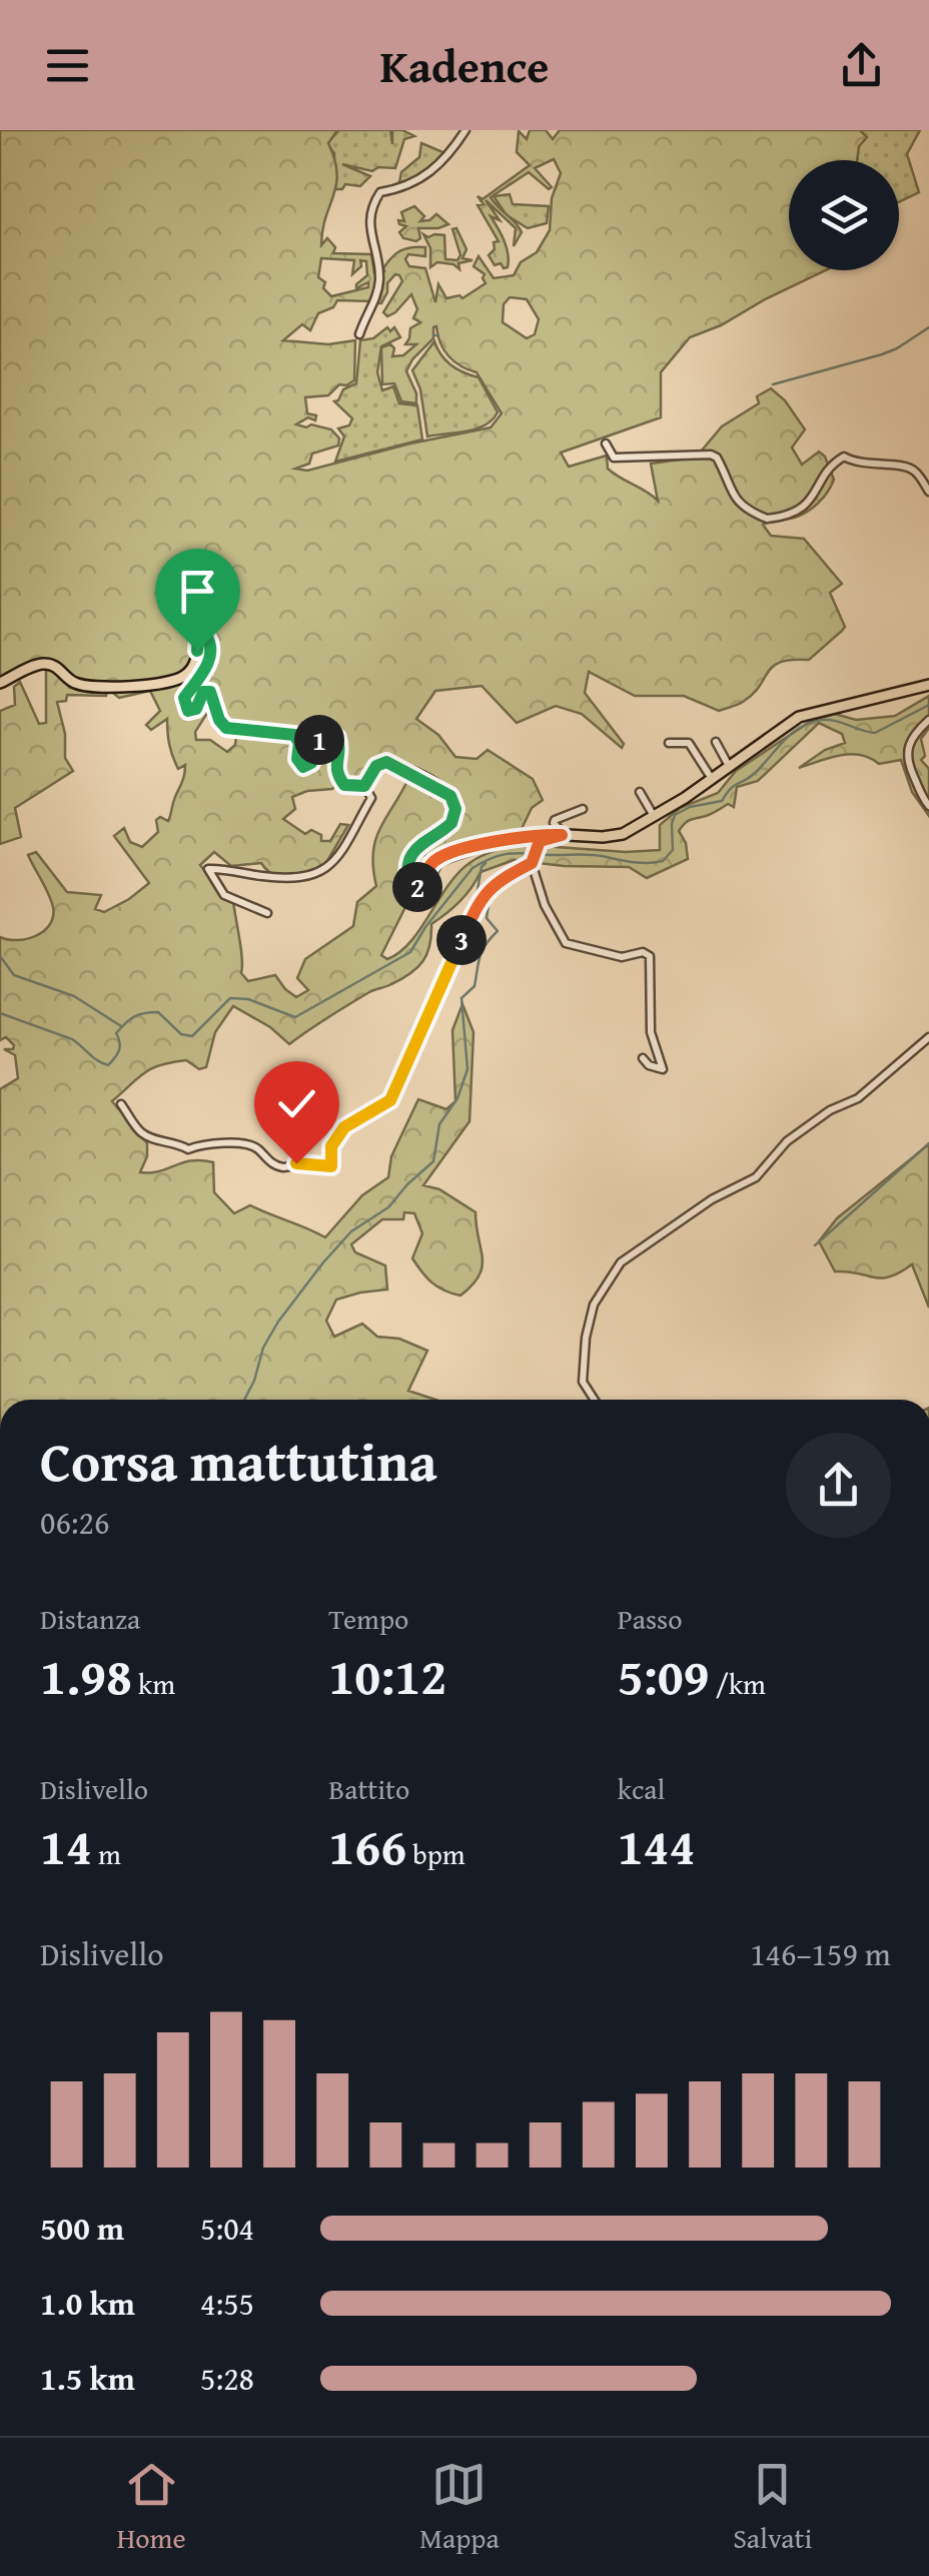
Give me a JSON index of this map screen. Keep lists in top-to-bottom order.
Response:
{
  "page": {
    "header": "Kadence",
    "pins": ["1", "2", "3"],
    "heading": ["Corsa mattutina", "06:26"],
    "stats": [
      ["Distanza", "1.98 km"],
      ["Tempo", "10:12"],
      ["Passo", "5:09 /km"],
      ["Dislivello", "14 m"],
      ["Battito", "166 bpm"],
      ["kcal", "144"]
    ],
    "chart": ["Dislivello", "146–159 m"],
    "list": [
      {
        "name": "500 m",
        "note": "5:04"
      },
      {
        "name": "1.0 km",
        "note": "4:55"
      },
      {
        "name": "1.5 km",
        "note": "5:28"
      }
    ],
    "tabs": ["Home", "Mappa", "Salvati"]
  }
}
